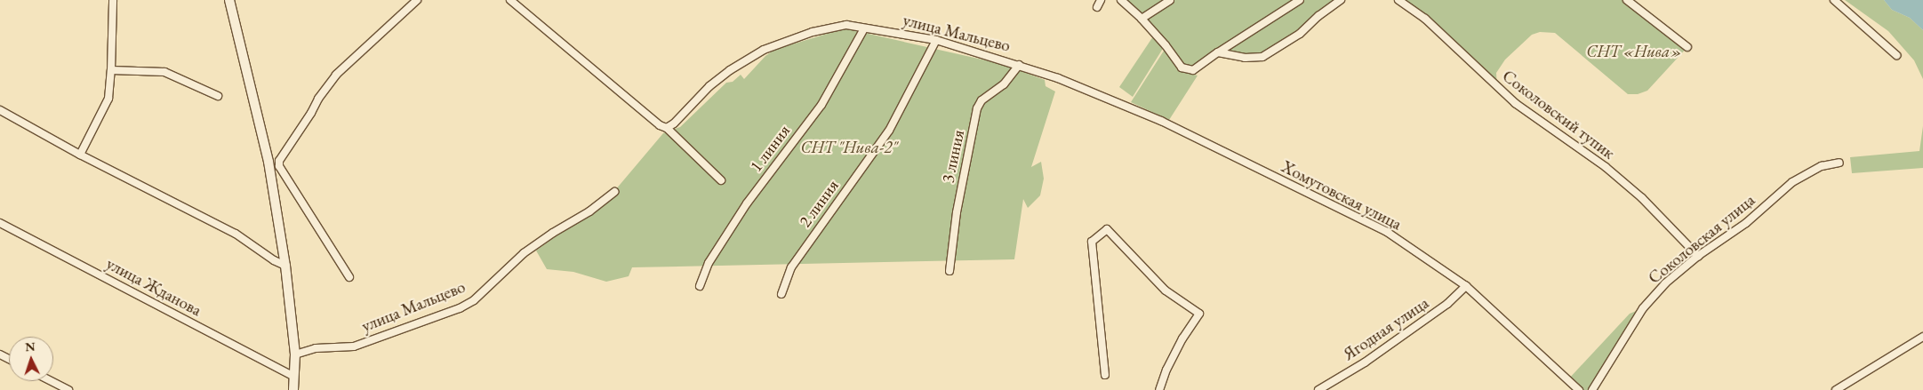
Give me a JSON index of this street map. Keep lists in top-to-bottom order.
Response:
{
  "streets": {
    "street": [
      "улица Мальцево",
      "Соколовский тупик",
      "1 линия",
      "3 линия",
      "Хомутовская улица",
      "2 линия",
      "Соколовская улица",
      "улица Жданова",
      "Ягодная улица"
    ]
  },
  "crossings": [
    ["улица Мальцево", "1 линия"],
    ["улица Мальцево", "3 линия"],
    ["улица Мальцево", "Хомутовская улица"],
    ["улица Мальцево", "2 линия"],
    ["Соколовский тупик", "Соколовская улица"],
    ["Хомутовская улица", "Ягодная улица"]
  ],
  "parks": ["СНТ «Нива»", "СНТ \"Нива-2\""],
  "north": "top"
}
